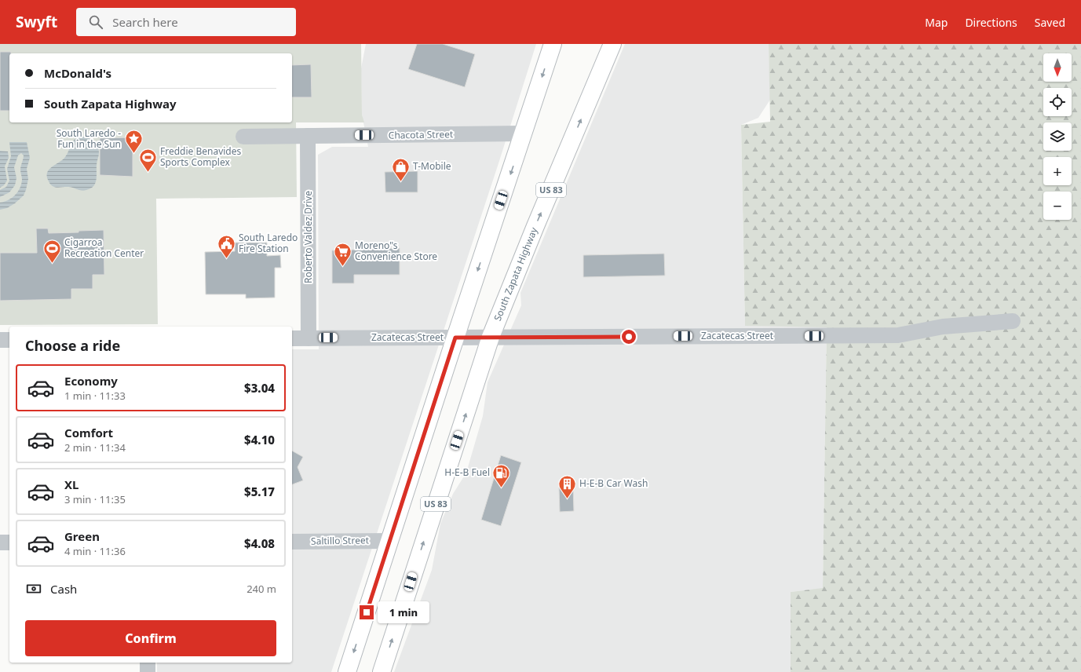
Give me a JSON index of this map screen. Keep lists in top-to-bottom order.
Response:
{
  "streets": {
    "main road": ["US 83", "South Zapata Highway"],
    "street": [
      "Chacota Street",
      "Roberto Valdez Drive",
      "Zacatecas Street",
      "Saltillo Street"
    ]
  },
  "crossings": [
    ["Chacota Street", "Roberto Valdez Drive"],
    ["Roberto Valdez Drive", "Zacatecas Street"],
    ["South Zapata Highway", "Zacatecas Street"]
  ],
  "places": {
    "place": ["South Laredo - Fun in the Sun"],
    "sports": ["Freddie Benavides Sports Complex", "Cigarroa Recreation Center"],
    "shop": ["T-Mobile"],
    "public building": ["South Laredo Fire Station"],
    "supermarket": ["Moreno\"s Convenience Store"],
    "fuel station": ["H-E-B Fuel"],
    "building": ["H-E-B Car Wash"]
  },
  "north": "bottom",
  "page": {
    "header": "Swyft",
    "search": "Search here",
    "nav": ["Map", "Directions", "Saved"],
    "map_buttons": ["+", "−"],
    "banner": ["McDonald's", "South Zapata Highway"],
    "heading": "Choose a ride",
    "list": [
      {
        "name": "Economy",
        "note": "1 min · 11:33",
        "value": "$3.04"
      },
      {
        "name": "Comfort",
        "note": "2 min · 11:34",
        "value": "$4.10"
      },
      {
        "name": "XL",
        "note": "3 min · 11:35",
        "value": "$5.17"
      },
      {
        "name": "Green",
        "note": "4 min · 11:36",
        "value": "$4.08"
      }
    ],
    "pay": ["Cash", "240 m"],
    "bubble": "1 min",
    "buttons": "Confirm"
  }
}
